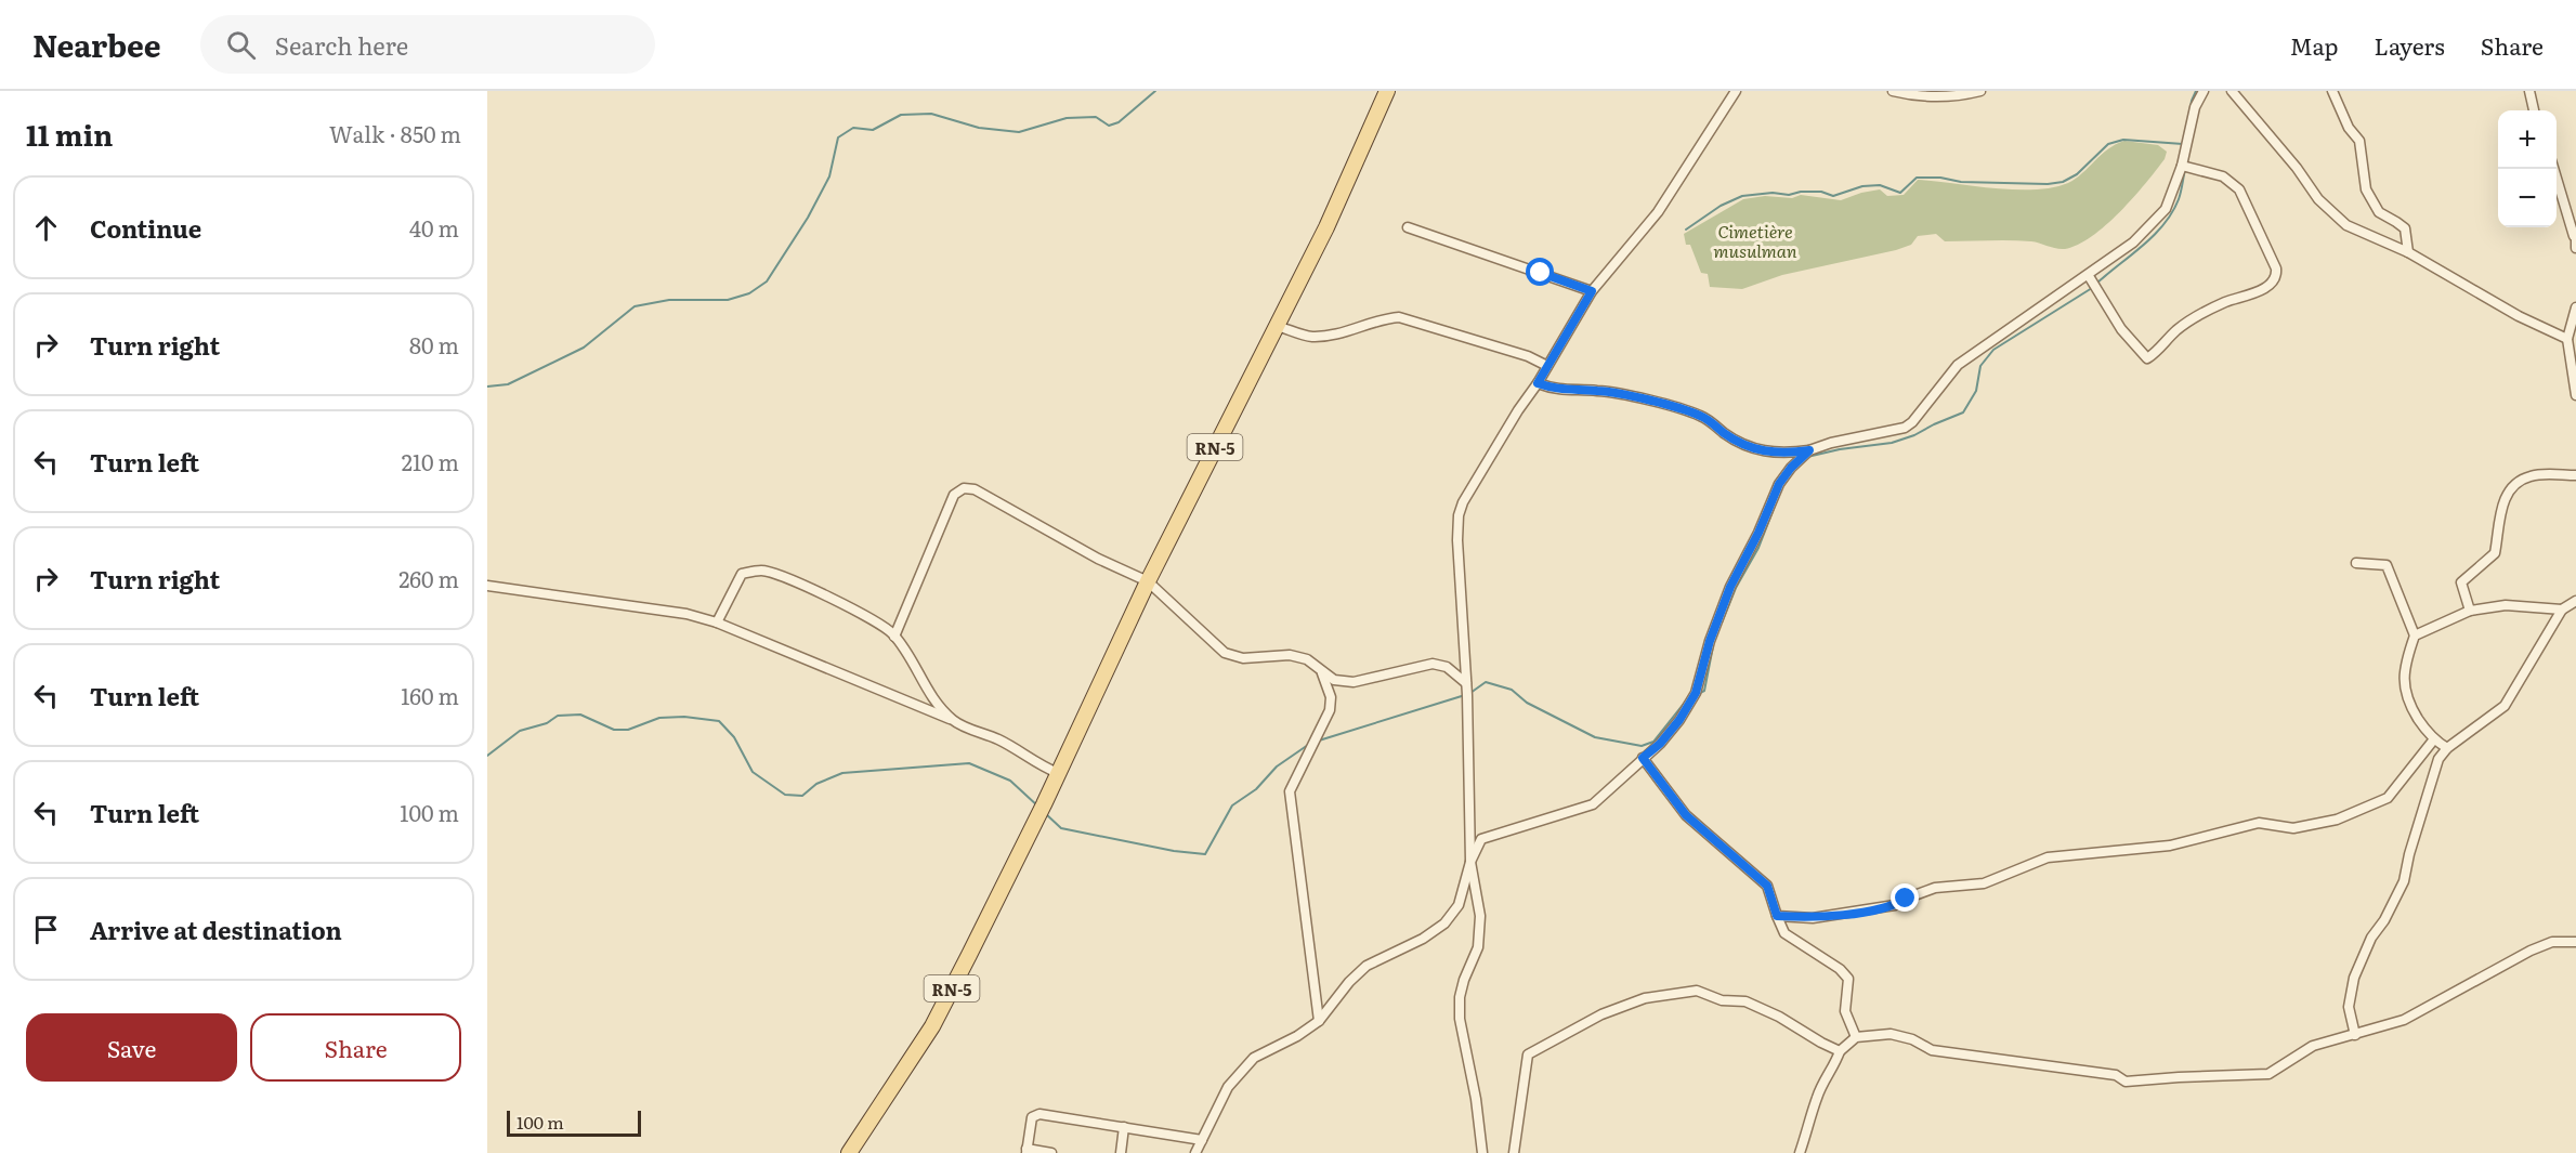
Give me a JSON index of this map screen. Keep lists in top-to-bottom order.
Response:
{
  "streets": {
    "main road": ["RN-5"]
  },
  "parks": ["Cimetière musulman"],
  "scale_bar": "100 m",
  "page": {
    "header": "Nearbee",
    "search": "Search here",
    "nav": ["Map", "Layers", "Share"],
    "heading": ["11 min", "Walk · 850 m"],
    "map_buttons": ["+", "−"],
    "list": [
      ["Continue", "40 m"],
      ["Turn right", "80 m"],
      ["Turn left", "210 m"],
      ["Turn right", "260 m"],
      ["Turn left", "160 m"],
      ["Turn left", "100 m"],
      "Arrive at destination"
    ],
    "buttons": ["Save", "Share"],
    "scale": "100 m"
  }
}
